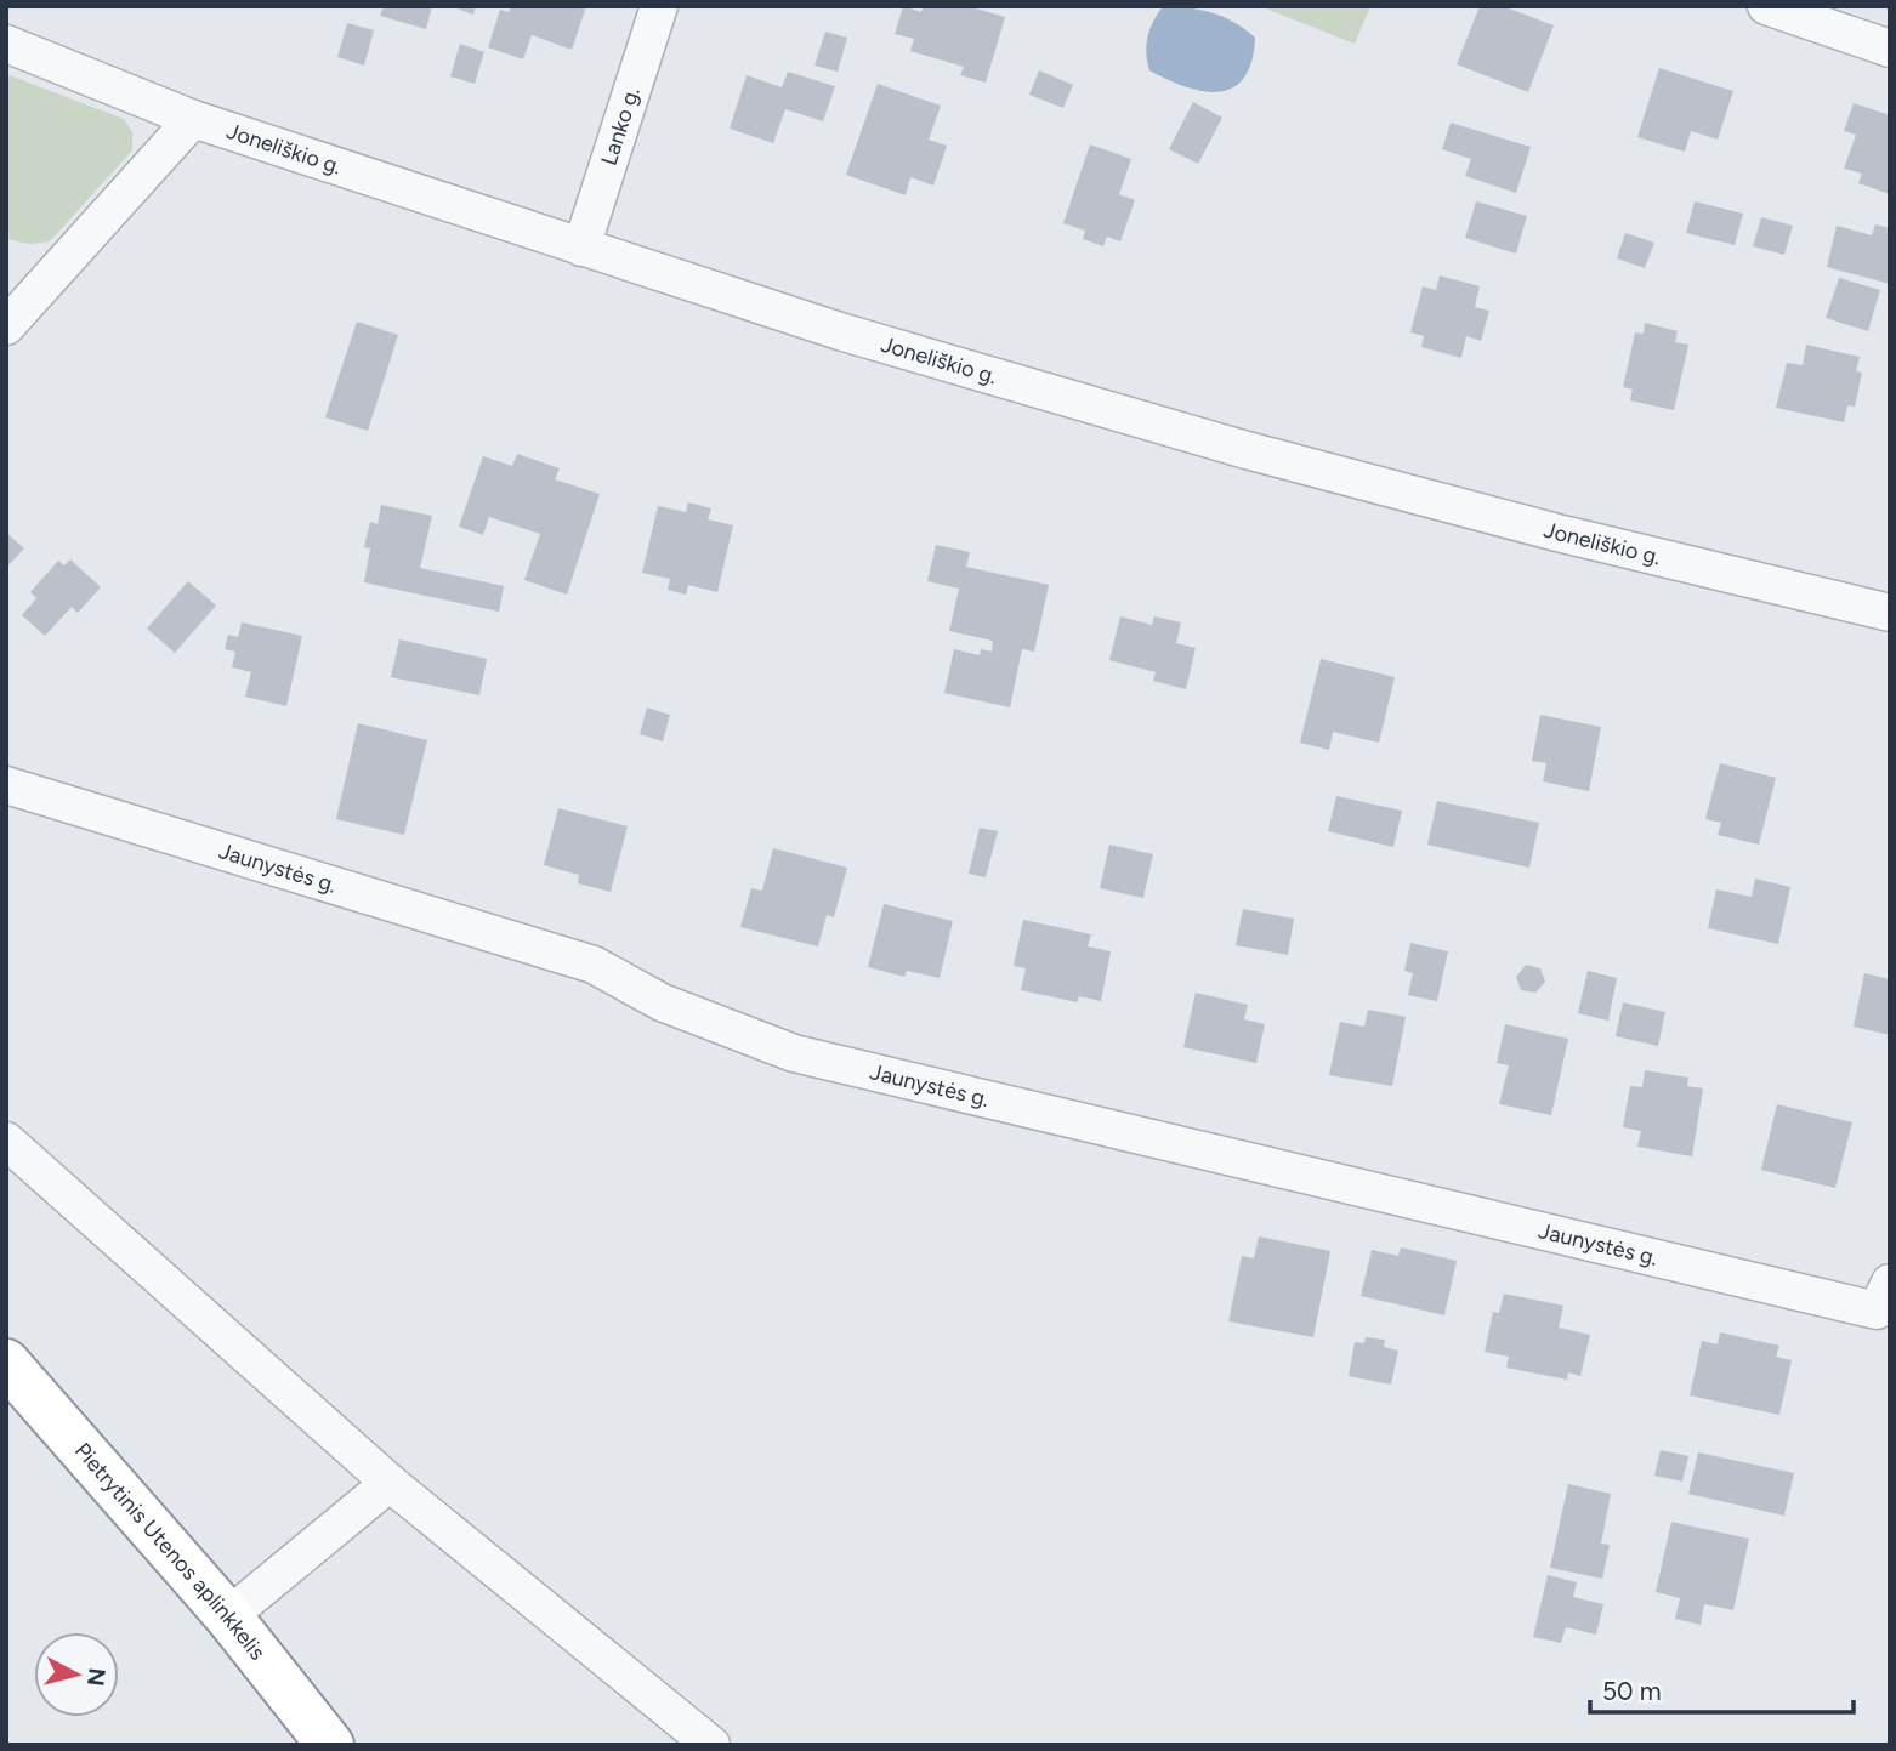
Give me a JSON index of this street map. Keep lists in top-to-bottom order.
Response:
{
  "streets": {
    "highway": ["Pietrytinis Utenos aplinkkelis"],
    "street": ["Lanko g.", "Joneliškio g.", "Jaunystės g."]
  },
  "crossings": [
    ["Lanko g.", "Joneliškio g."]
  ],
  "scale_bar": "50 m",
  "north": "right"
}
